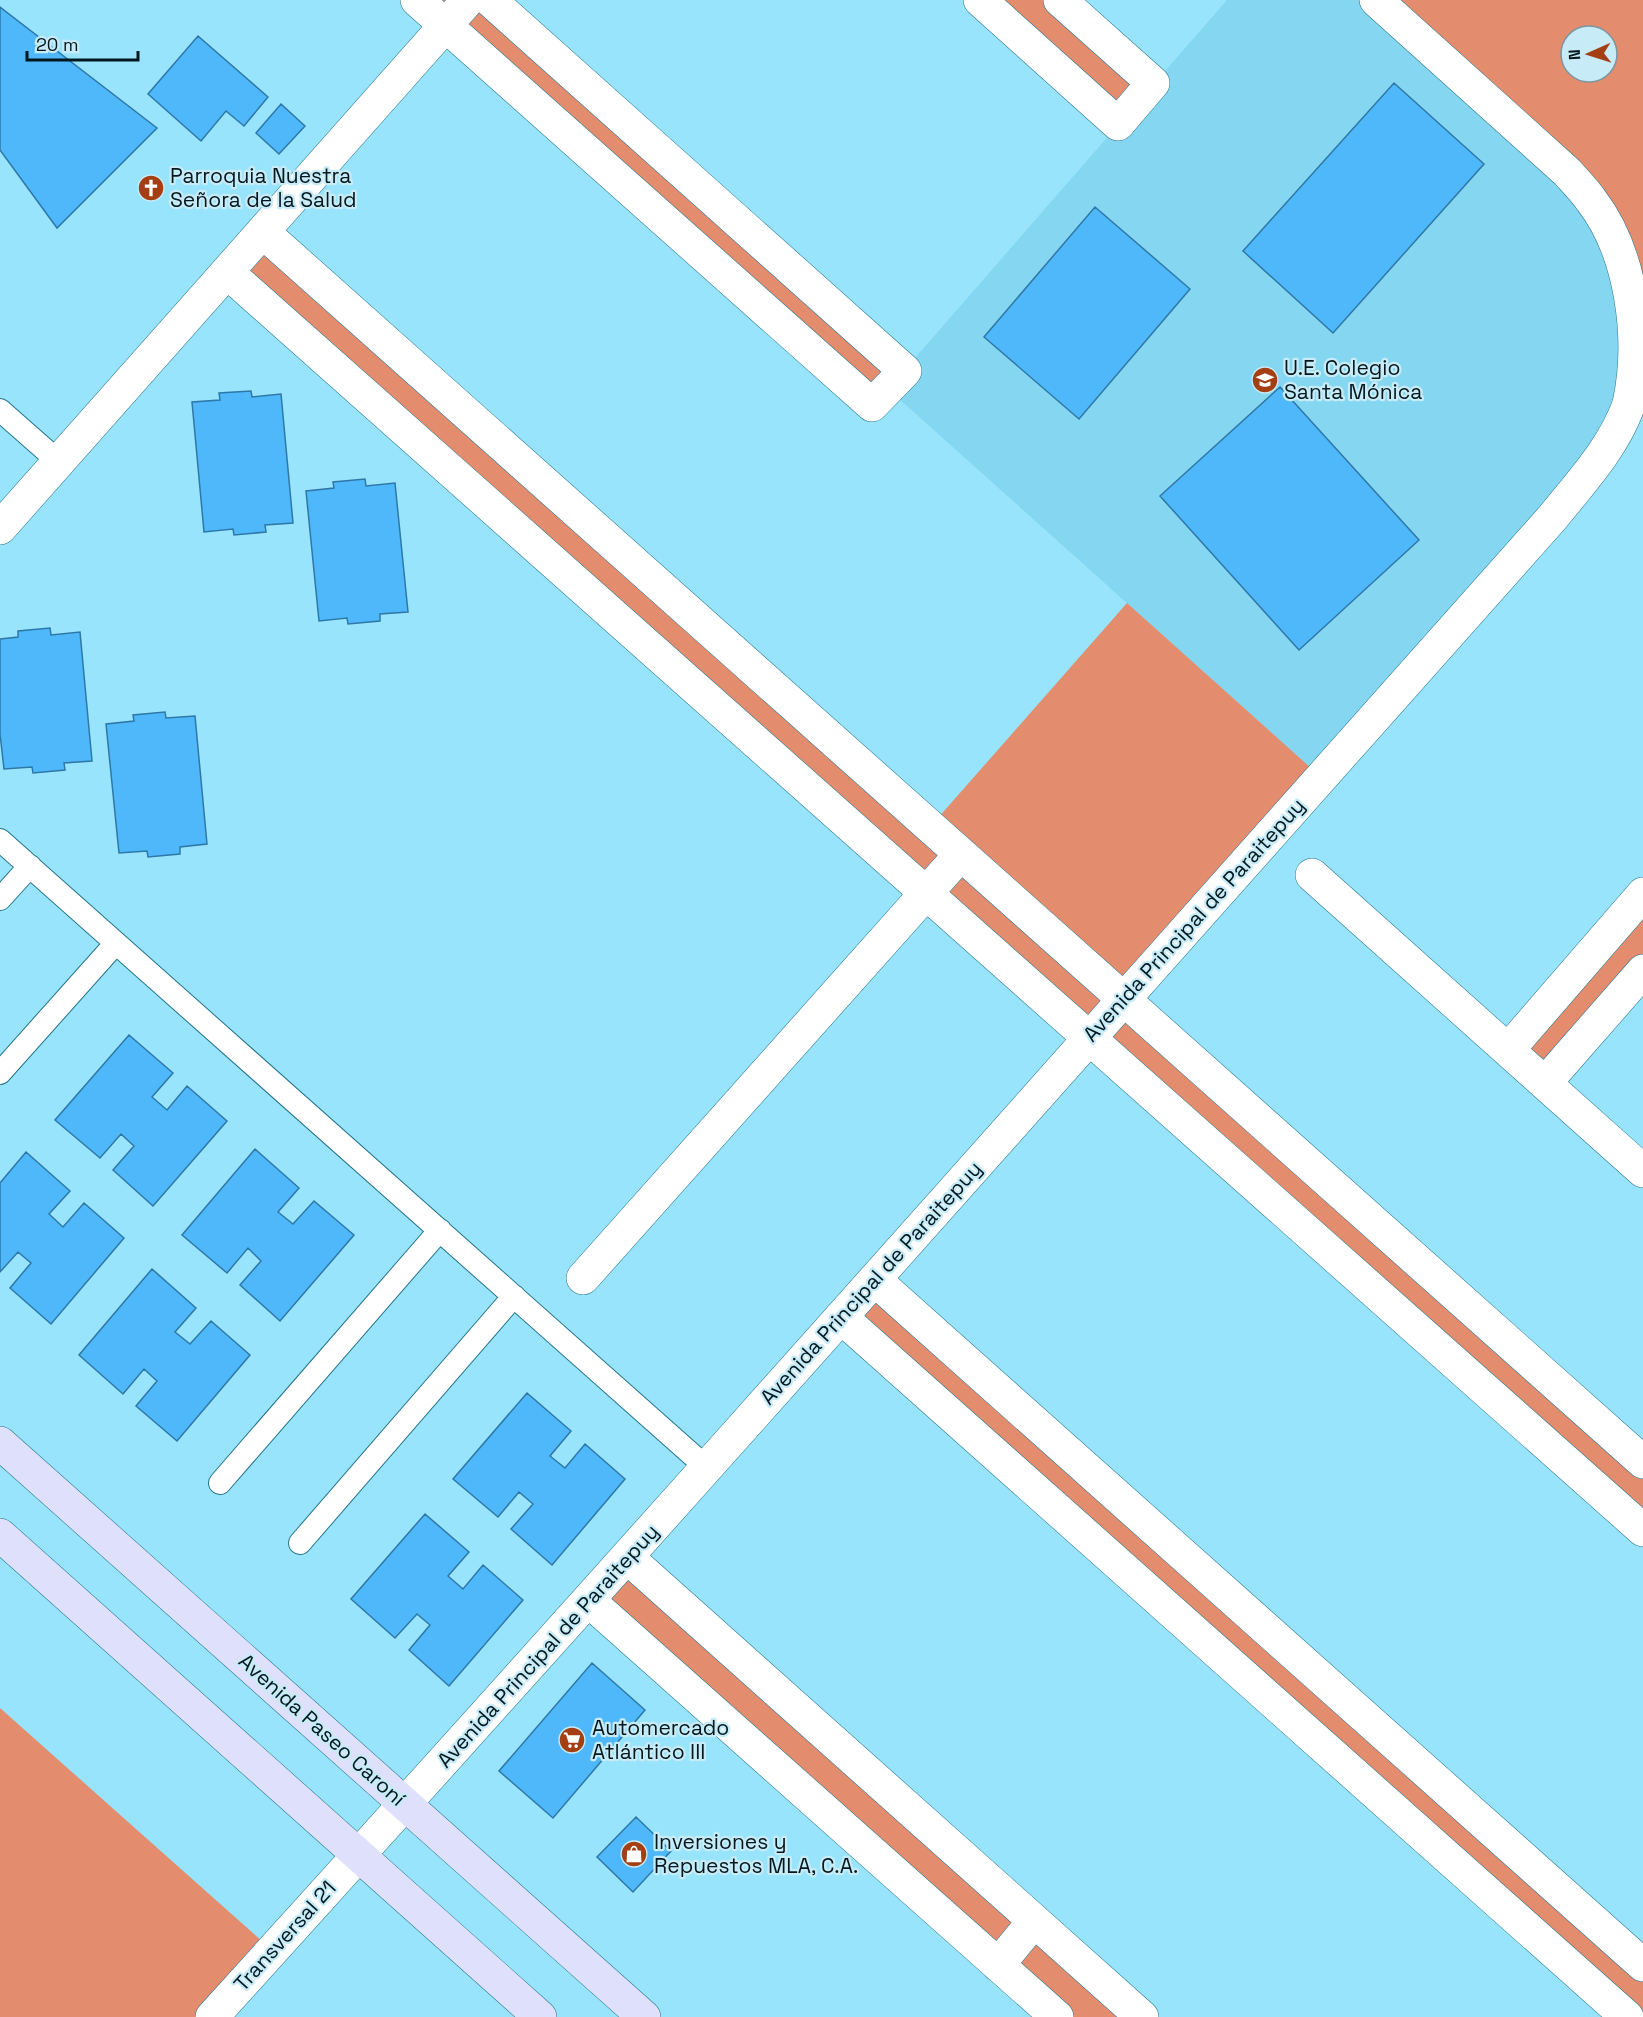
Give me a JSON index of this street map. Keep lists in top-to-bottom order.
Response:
{
  "streets": {
    "street": ["Avenida Principal de Paraitepuy", "Avenida Paseo Caroní", "Transversal 21"]
  },
  "crossings": [
    ["Avenida Principal de Paraitepuy", "Avenida Paseo Caroní"],
    ["Avenida Principal de Paraitepuy", "Transversal 21"]
  ],
  "places": {
    "church": ["Parroquia Nuestra Señora de la Salud"],
    "school or university": ["U.E. Colegio Santa Mónica"],
    "supermarket": ["Automercado Atlántico III"],
    "shop": ["Inversiones y Repuestos MLA, C.A."]
  },
  "scale_bar": "20 m",
  "north": "left"
}
